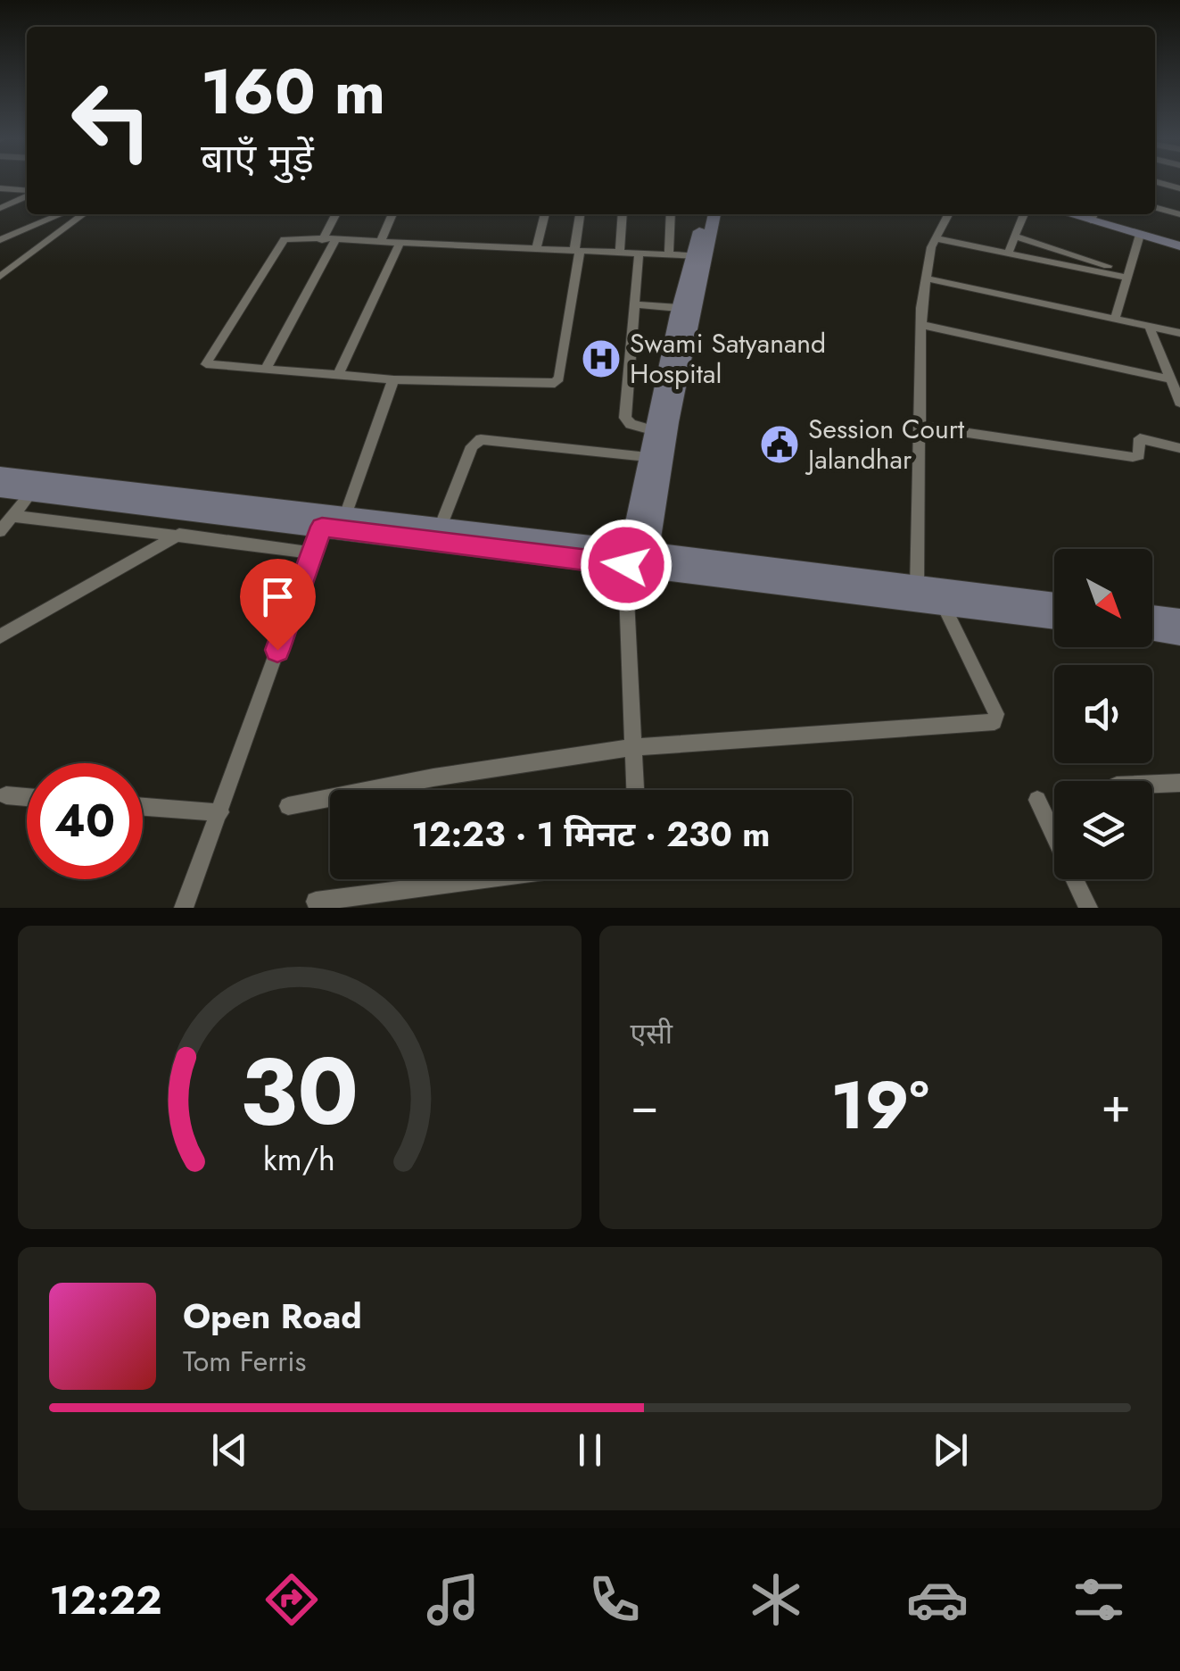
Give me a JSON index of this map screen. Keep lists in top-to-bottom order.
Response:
{
  "places": {
    "hospital": ["Swami Satyanand Hospital"],
    "public building": ["Session Court Jalandhar"]
  },
  "north": "bottom right",
  "page": {
    "turn": ["160 m", "बाएँ मुड़ें"],
    "limit": "40",
    "trip": "12:23 · 1 मिनट · 230 m",
    "tile": "एसी",
    "heat": ["−", "19°", "+"],
    "song": ["Open Road", "Tom Ferris"],
    "tabs": "12:22",
    "gauge": ["30", "km/h"]
  }
}
